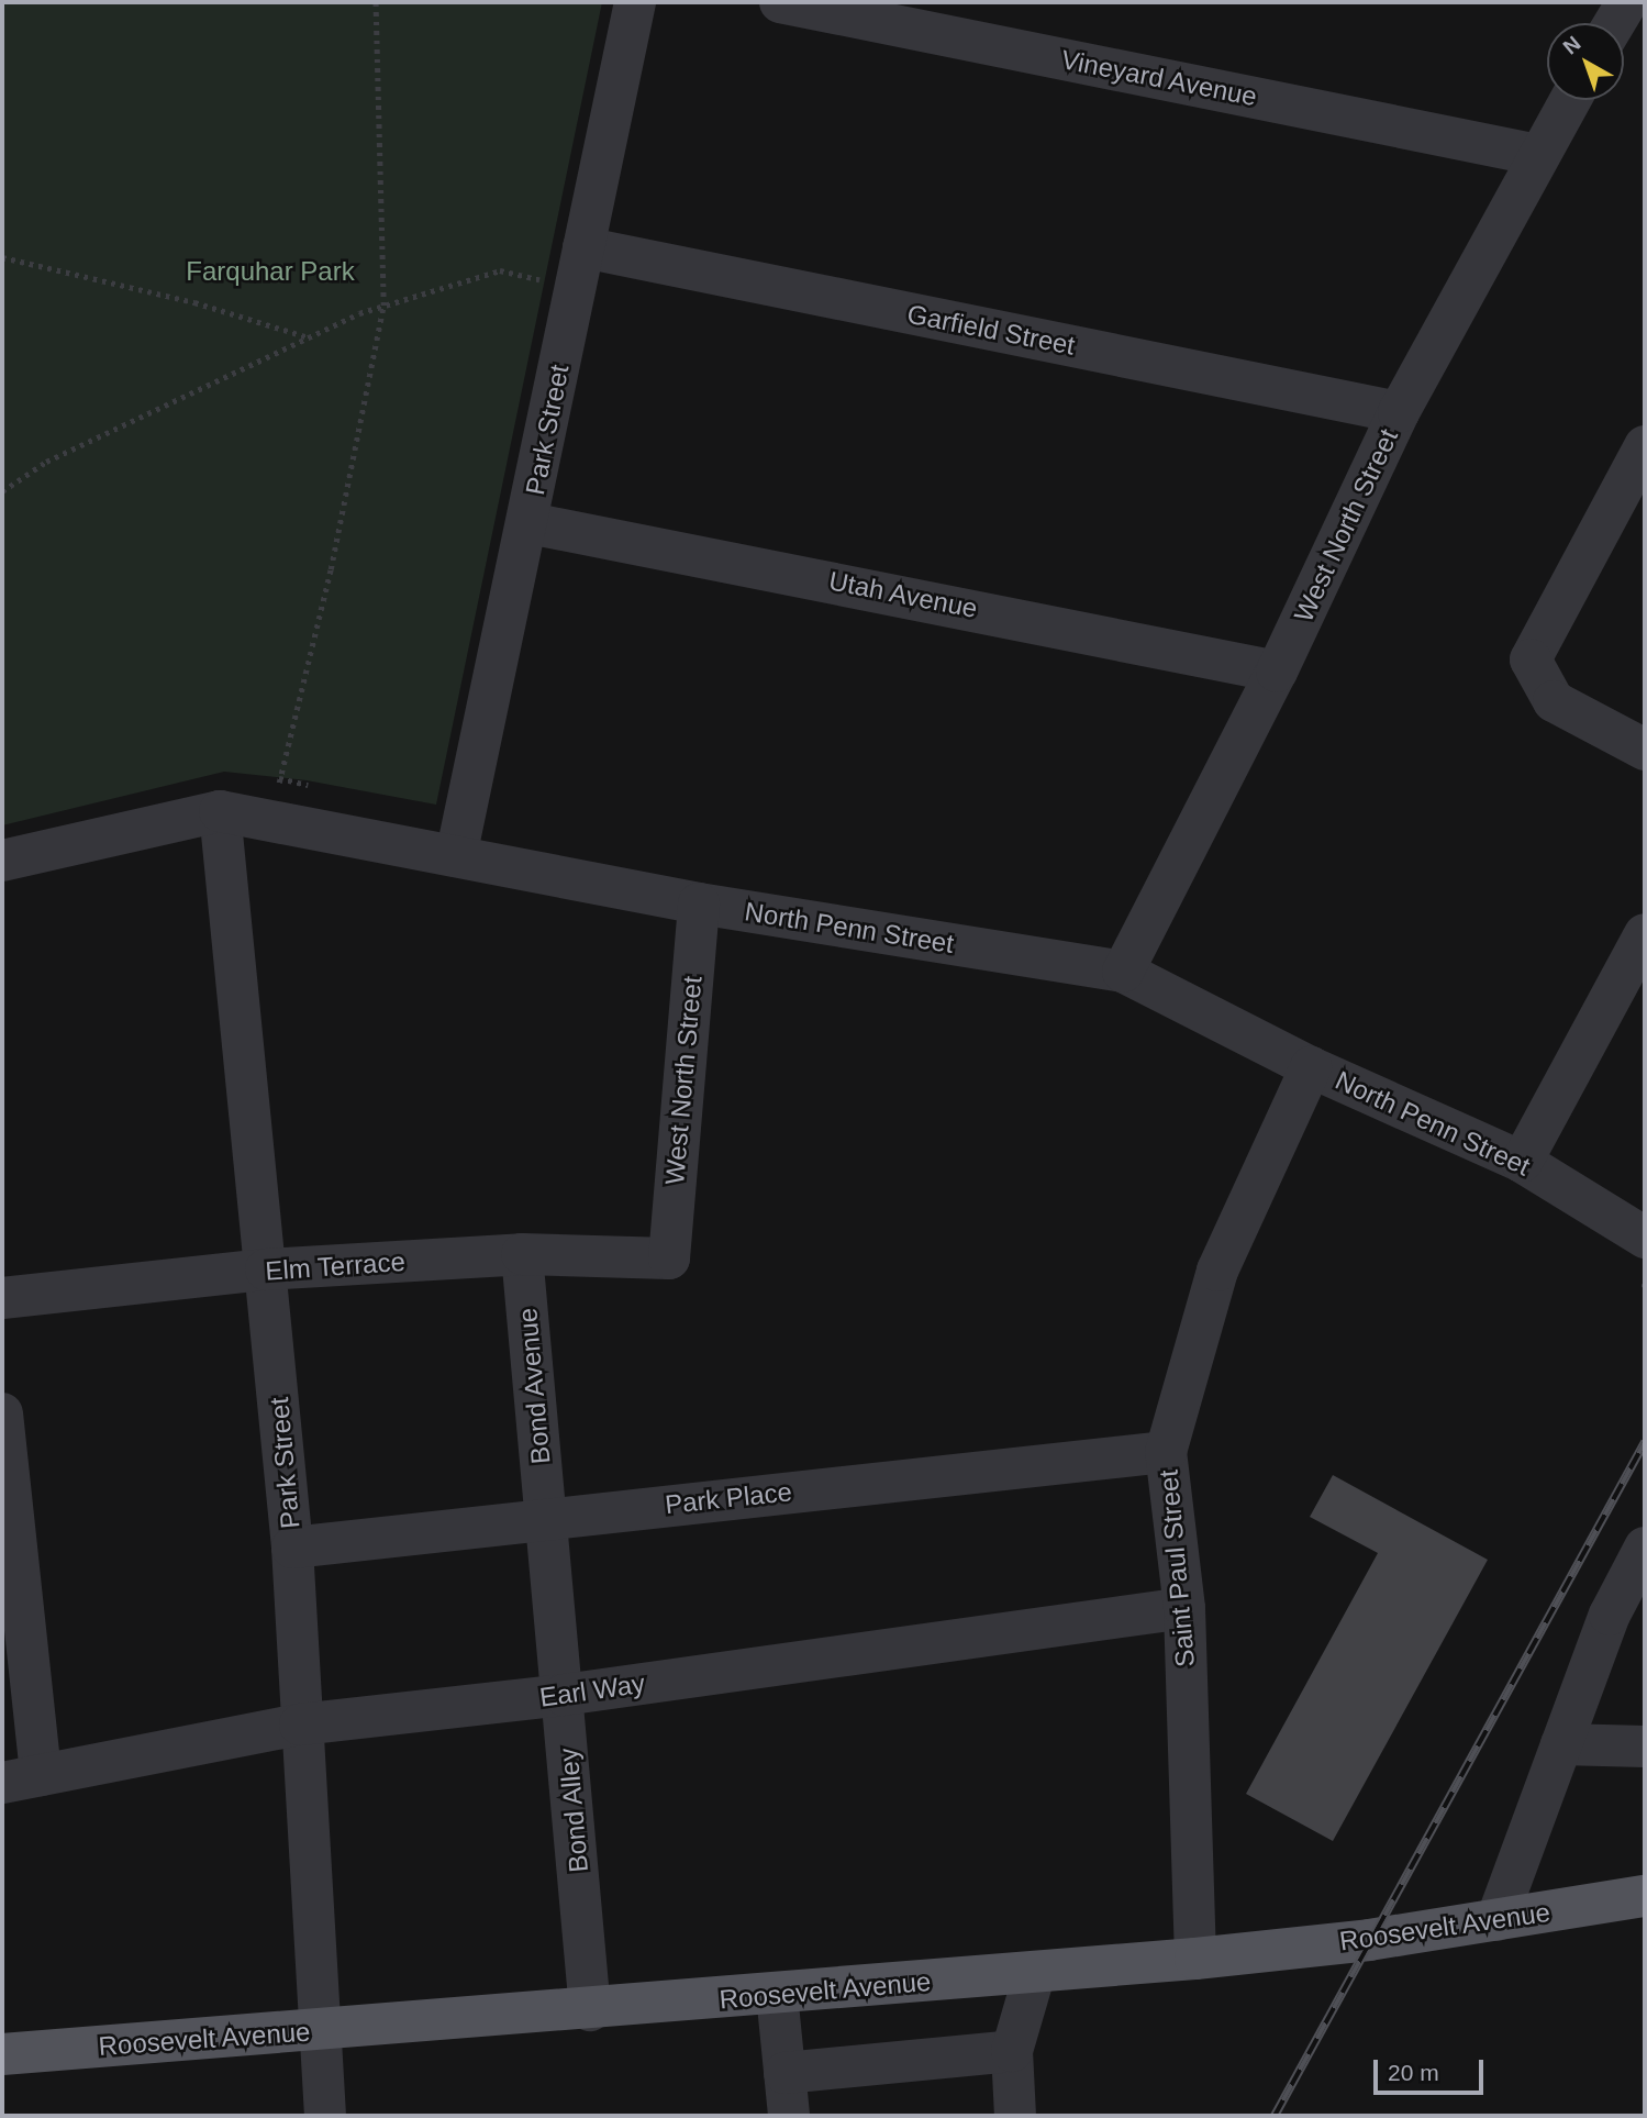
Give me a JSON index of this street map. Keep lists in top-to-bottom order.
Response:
{
  "streets": {
    "main road": ["Roosevelt Avenue"],
    "street": [
      "Vineyard Avenue",
      "Garfield Street",
      "Park Street",
      "West North Street",
      "Utah Avenue",
      "North Penn Street",
      "Elm Terrace",
      "Bond Avenue",
      "Park Place",
      "Saint Paul Street",
      "Earl Way",
      "Bond Alley"
    ]
  },
  "crossings": [
    ["Vineyard Avenue", "West North Street"],
    ["Garfield Street", "Park Street"],
    ["Garfield Street", "West North Street"],
    ["Park Street", "Utah Avenue"],
    ["Park Street", "North Penn Street"],
    ["Park Street", "Elm Terrace"],
    ["Park Street", "Park Place"],
    ["Park Street", "Earl Way"],
    ["Park Street", "Roosevelt Avenue"],
    ["West North Street", "Utah Avenue"],
    ["West North Street", "North Penn Street"],
    ["West North Street", "Elm Terrace"],
    ["North Penn Street", "Saint Paul Street"],
    ["Elm Terrace", "Bond Avenue"],
    ["Bond Avenue", "Park Place"],
    ["Bond Avenue", "Bond Alley"],
    ["Park Place", "Saint Paul Street"],
    ["Park Place", "Bond Alley"],
    ["Saint Paul Street", "Earl Way"],
    ["Saint Paul Street", "Roosevelt Avenue"],
    ["Earl Way", "Bond Alley"],
    ["Bond Alley", "Roosevelt Avenue"]
  ],
  "parks": ["Farquhar Park"],
  "scale_bar": "20 m",
  "north": "top left"
}
